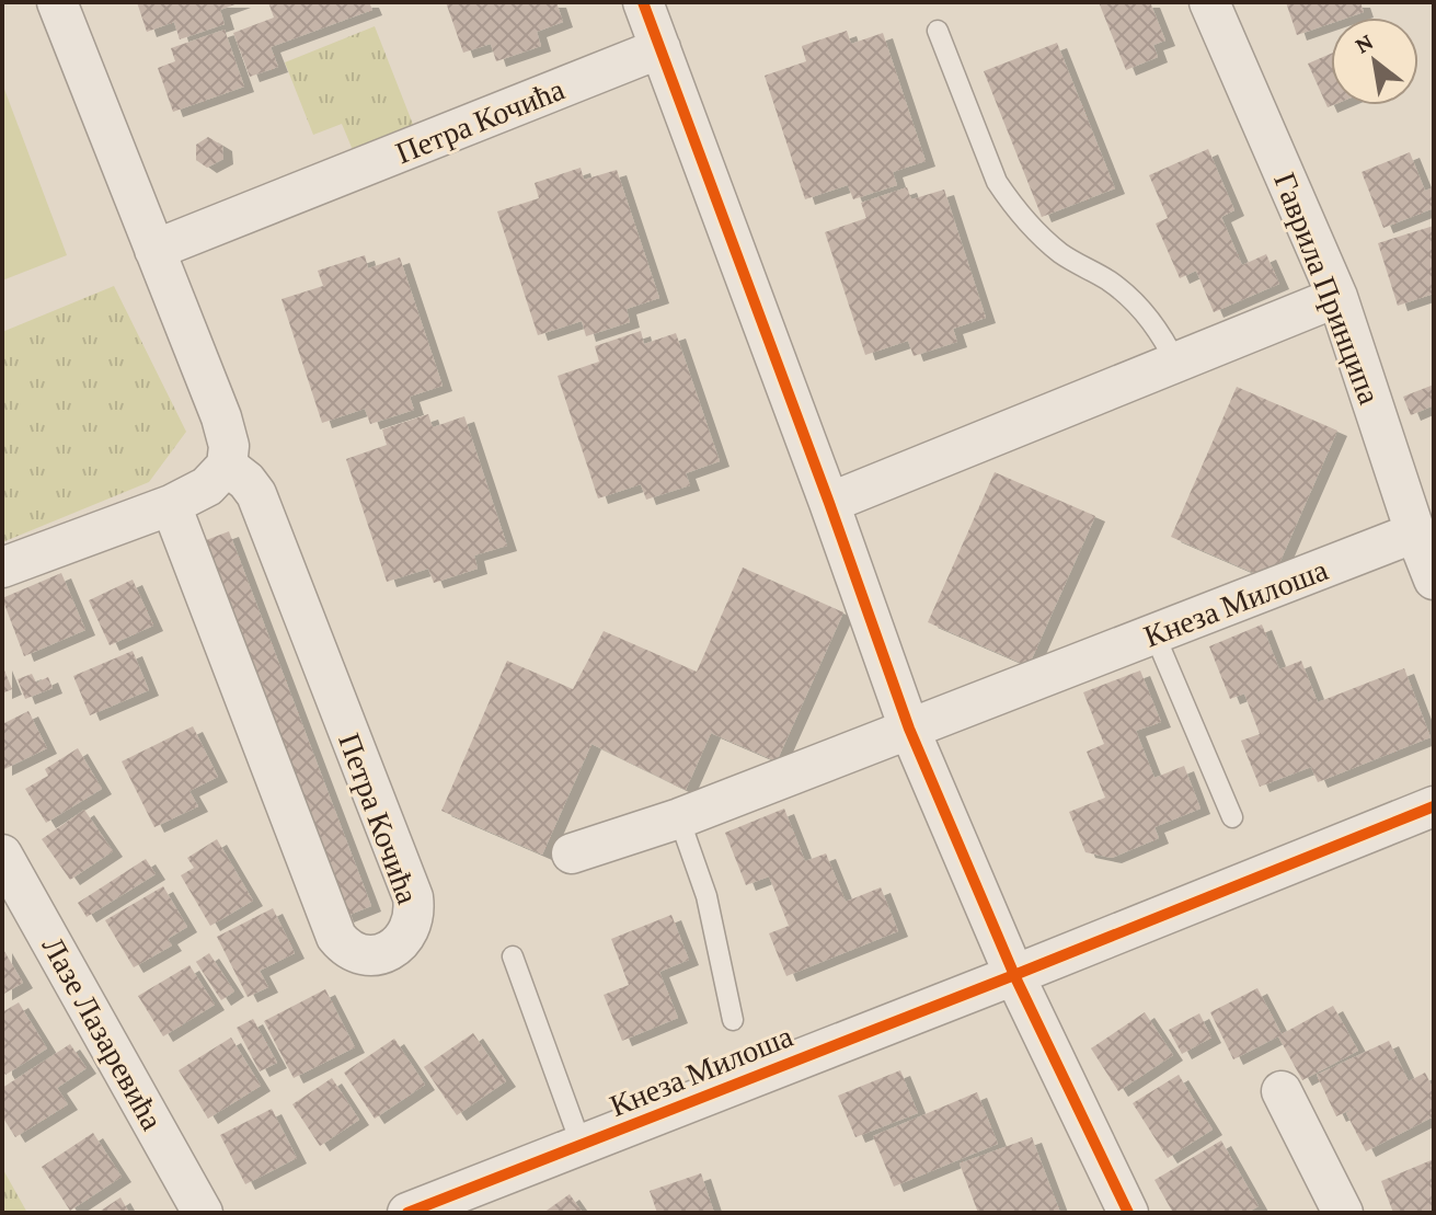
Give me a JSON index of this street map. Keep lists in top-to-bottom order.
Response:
{
  "streets": {
    "street": [
      "Петра Кочића",
      "Гаврила Принципа",
      "Кнеза Милоша",
      "Лазе Лазаревића"
    ]
  },
  "crossings": [
    ["Гаврила Принципа", "Кнеза Милоша"]
  ],
  "north": "top left"
}
